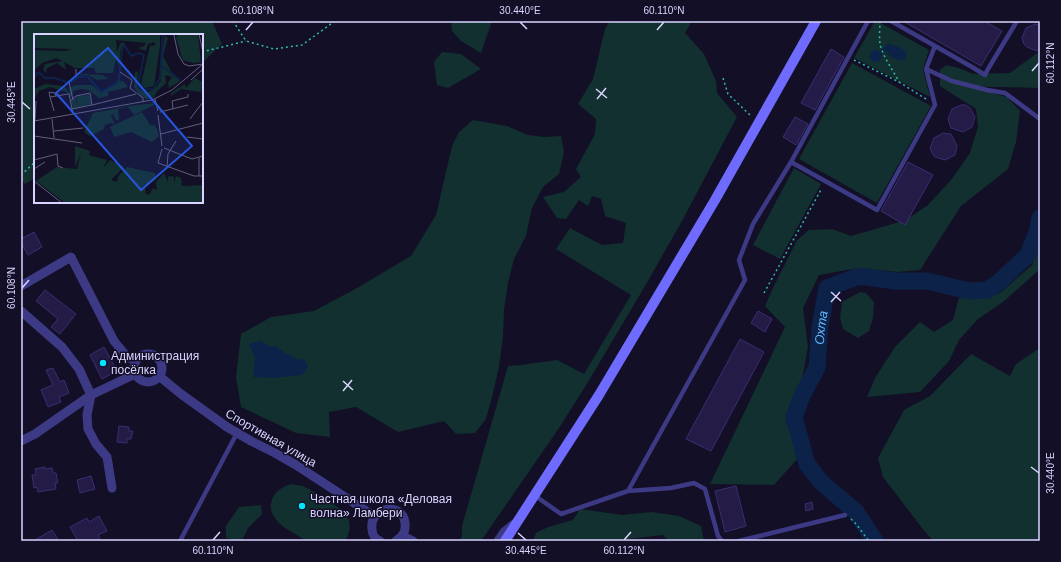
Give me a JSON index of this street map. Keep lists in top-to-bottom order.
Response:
{
  "streets": {
    "street": ["Спортивная улица"]
  },
  "water": ["Охта"],
  "places": ["Администрация посёлка", "Частная школа «Деловая волна» Ламбери"],
  "coordinates": [
    "60.108°N",
    "30.440°E",
    "60.110°N",
    "60.112°N",
    "30.445°E"
  ]
}
